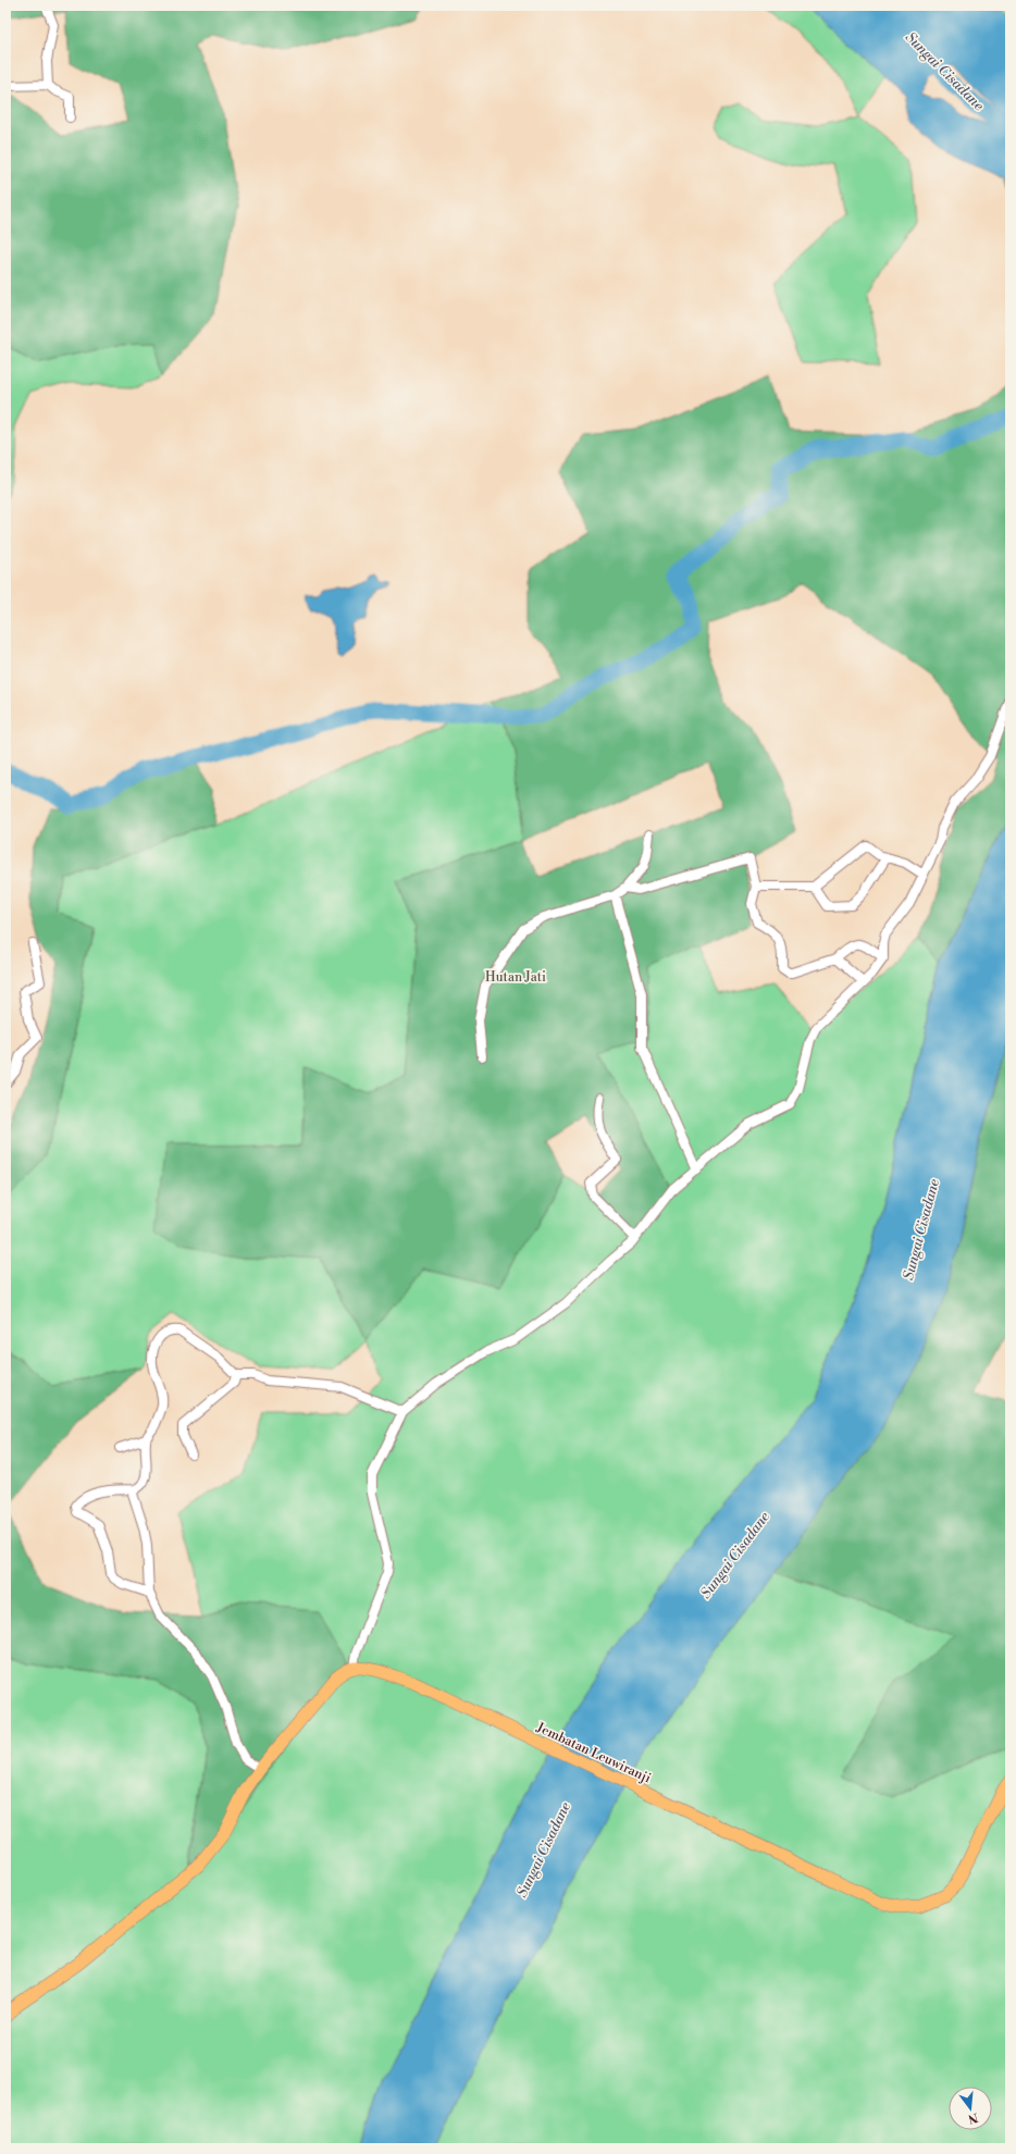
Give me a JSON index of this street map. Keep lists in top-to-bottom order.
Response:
{
  "streets": {
    "main road": ["Jembatan Leuwiranji"]
  },
  "water": ["Sungai Cisadane"],
  "parks": ["Hutan Jati"],
  "north": "bottom"
}
